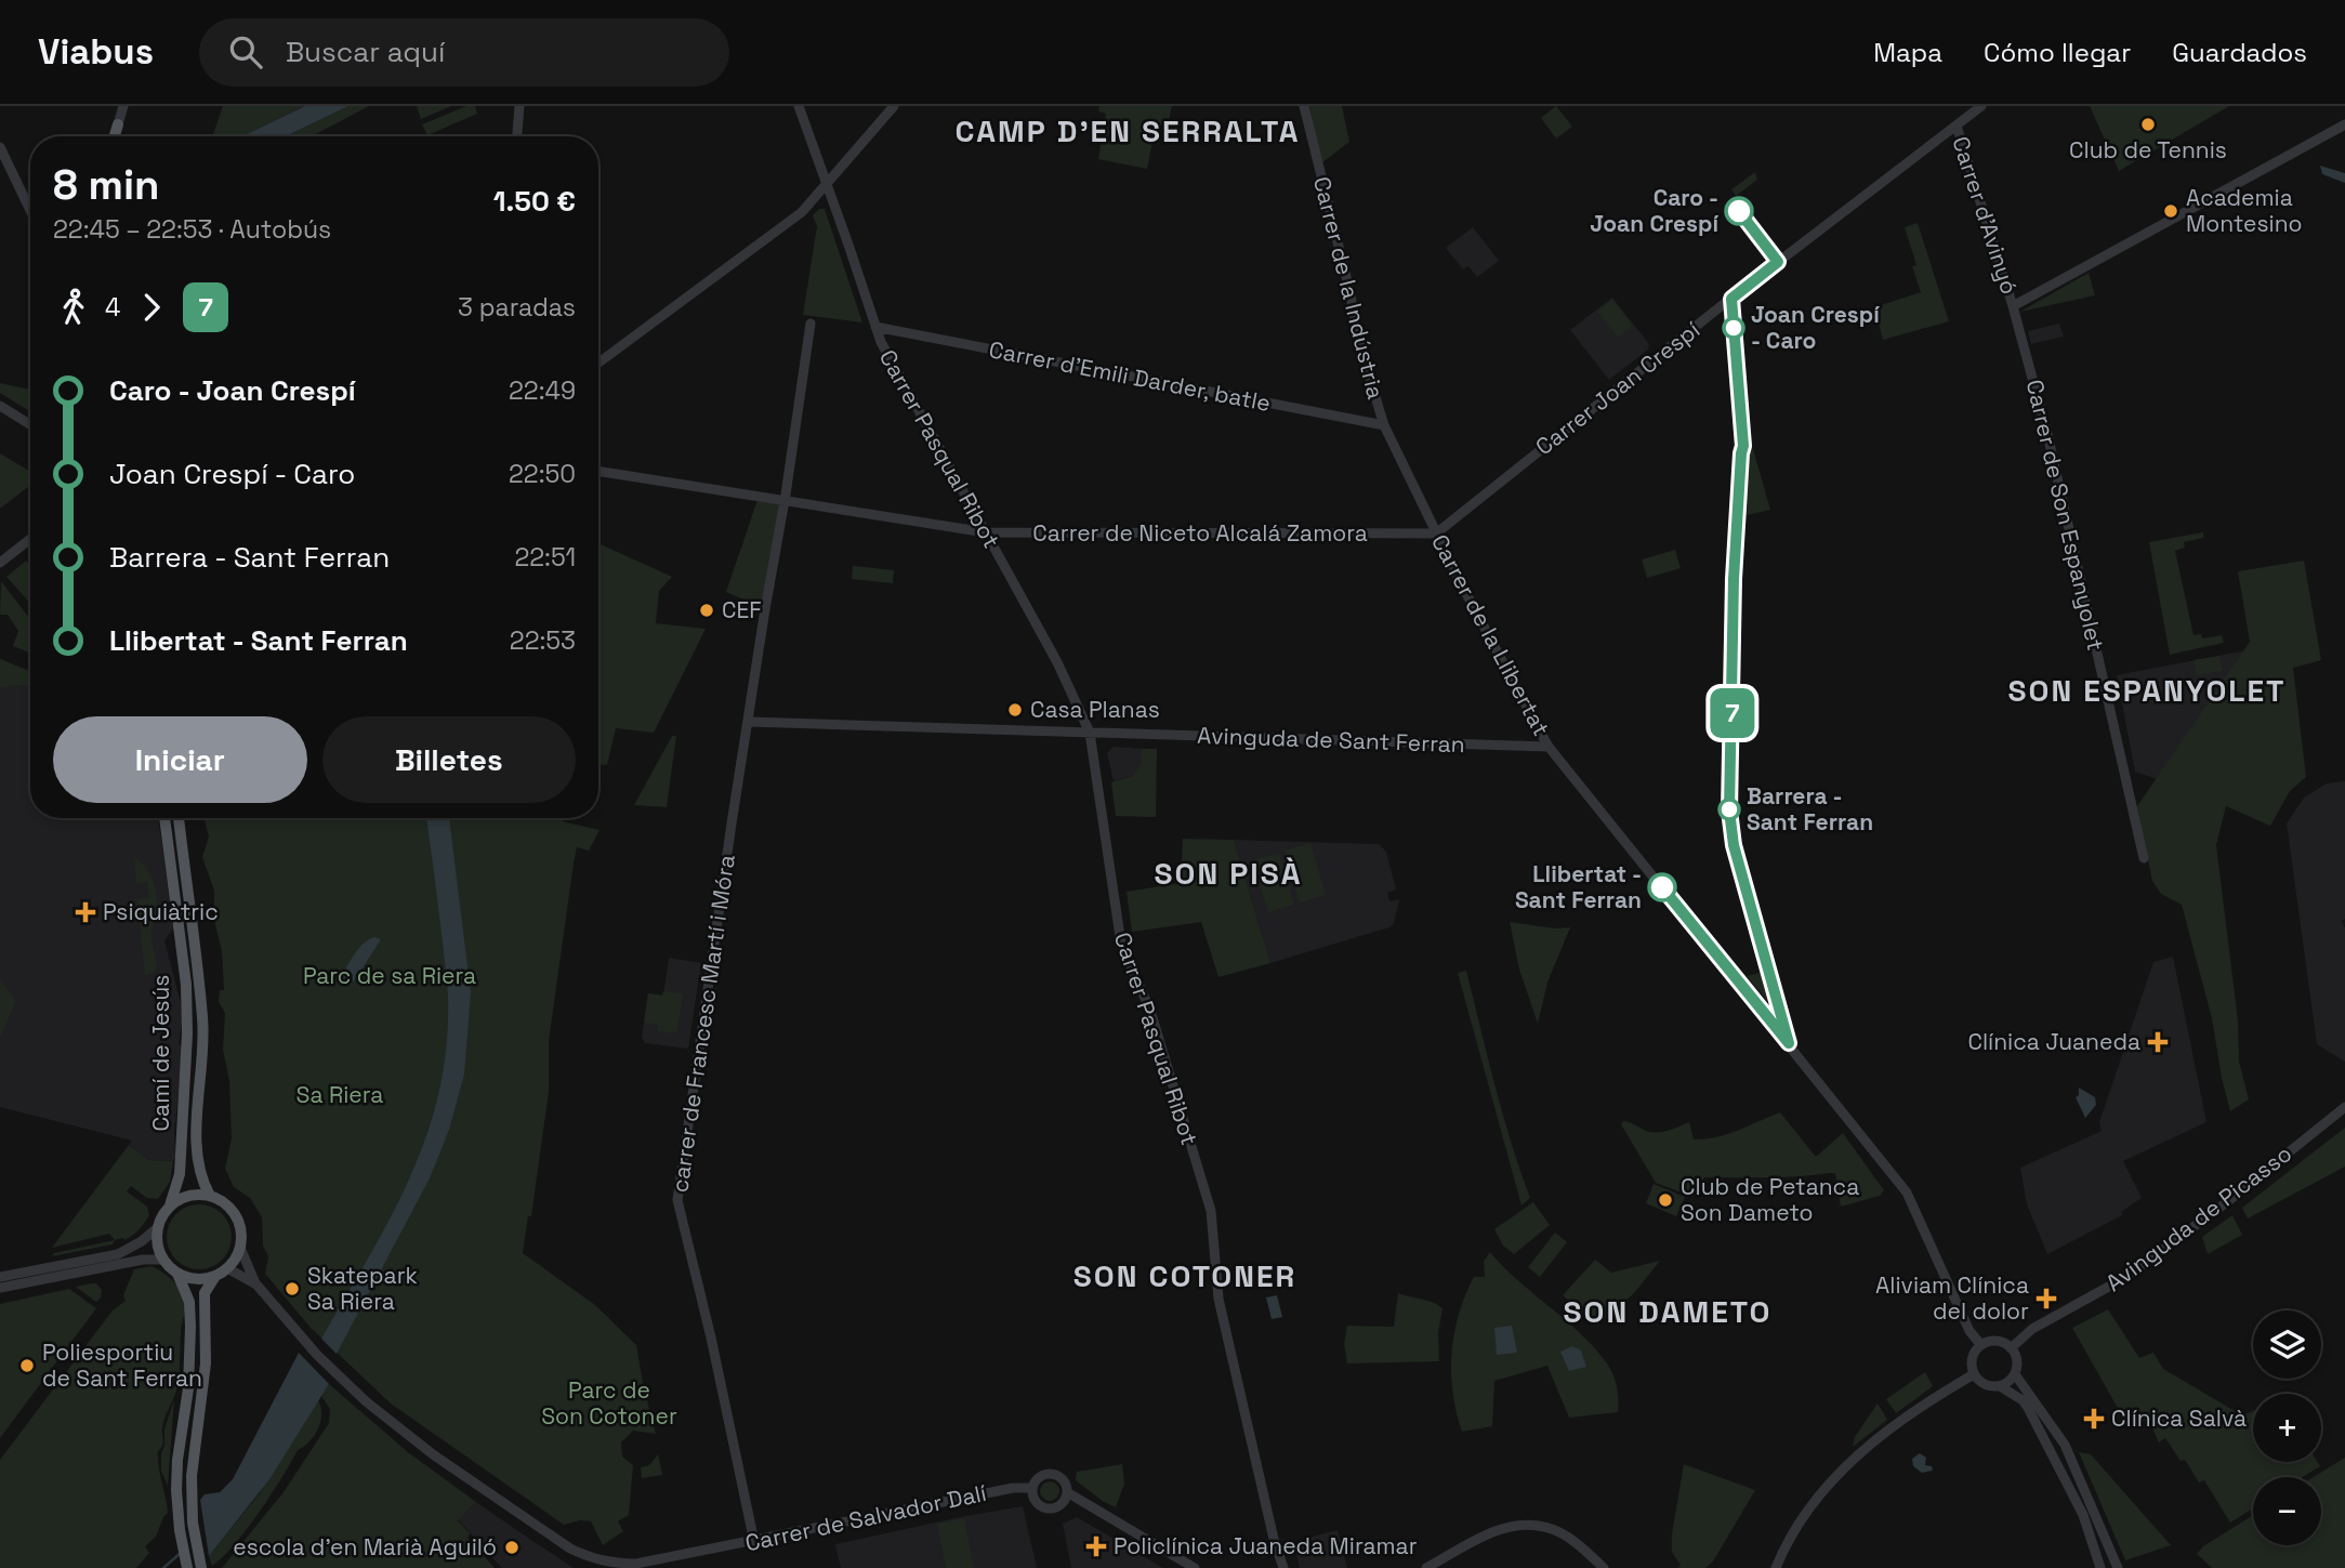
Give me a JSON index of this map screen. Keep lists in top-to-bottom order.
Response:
{
  "streets": {
    "main road": ["Camí de Jesús"],
    "street": [
      "Carrer d'Avinyó",
      "Carrer de la Indústria",
      "Carrer d'Emili Darder, batle",
      "Carrer Joan Crespí",
      "Carrer Pasqual Ribot",
      "Carrer de Son Espanyolet",
      "Carrer de Niceto Alcalá Zamora",
      "Carrer de la Llibertat",
      "Avinguda de Sant Ferran",
      "carrer de Francesc Martí i Móra",
      "Avinguda de Picasso",
      "Carrer de Salvador Dalí"
    ]
  },
  "crossings": [
    ["Carrer d'Avinyó", "Carrer Joan Crespí"],
    ["Carrer d'Avinyó", "Carrer de Son Espanyolet"],
    ["Carrer de la Indústria", "Carrer d'Emili Darder, batle"],
    ["Carrer de la Indústria", "Carrer de la Llibertat"],
    ["Carrer d'Emili Darder, batle", "Carrer Pasqual Ribot"],
    ["Carrer d'Emili Darder, batle", "Carrer de la Llibertat"],
    ["Carrer Joan Crespí", "Carrer de Niceto Alcalá Zamora"],
    ["Carrer Joan Crespí", "Carrer de la Llibertat"],
    ["Carrer Pasqual Ribot", "Carrer de Niceto Alcalá Zamora"],
    ["Carrer Pasqual Ribot", "Avinguda de Sant Ferran"],
    ["Carrer de Niceto Alcalá Zamora", "Carrer de la Llibertat"],
    ["Carrer de Niceto Alcalá Zamora", "carrer de Francesc Martí i Móra"],
    ["Carrer de la Llibertat", "Avinguda de Sant Ferran"],
    ["Carrer de la Llibertat", "Avinguda de Picasso"],
    ["Avinguda de Sant Ferran", "carrer de Francesc Martí i Móra"],
    ["carrer de Francesc Martí i Móra", "Carrer de Salvador Dalí"],
    ["Camí de Jesús", "Carrer de Salvador Dalí"]
  ],
  "districts": [
    "CAMP D'EN SERRALTA",
    "SON ESPANYOLET",
    "SON PISÀ",
    "SON COTONER",
    "SON DAMETO"
  ],
  "parks": ["Parc de sa Riera", "Sa Riera", "Parc de Son Cotoner"],
  "places": {
    "other": [
      "Club de Tennis",
      "Caro - Joan Crespí",
      "Academia Montesino",
      "Joan Crespí - Caro",
      "CEF",
      "Casa Planas",
      "Barrera - Sant Ferran",
      "Llibertat - Sant Ferran",
      "Club de Petanca Son Dameto",
      "Skatepark Sa Riera",
      "Poliesportiu de Sant Ferran",
      "escola d'en Marià Aguiló"
    ],
    "health": [
      "Psiquiàtric",
      "Clínica Juaneda",
      "Aliviam Clínica del dolor",
      "Clínica Salvà",
      "Policlínica Juaneda Miramar"
    ]
  },
  "lines": ["bus line 7"],
  "page": {
    "header": "Viabus",
    "search": "Buscar aquí",
    "nav": ["Mapa", "Cómo llegar", "Guardados"],
    "on_map": "7",
    "heading": ["8 min", "22:45 – 22:53 · Autobús", "1.50 €"],
    "legs": ["4", "7", "3 paradas"],
    "list": [
      {
        "name": "Caro - Joan Crespí",
        "value": "22:49"
      },
      {
        "name": "Joan Crespí - Caro",
        "value": "22:50"
      },
      {
        "name": "Barrera - Sant Ferran",
        "value": "22:51"
      },
      {
        "name": "Llibertat - Sant Ferran",
        "value": "22:53"
      }
    ],
    "buttons": ["Iniciar", "Billetes"],
    "map_buttons": ["+", "−"]
  }
}
